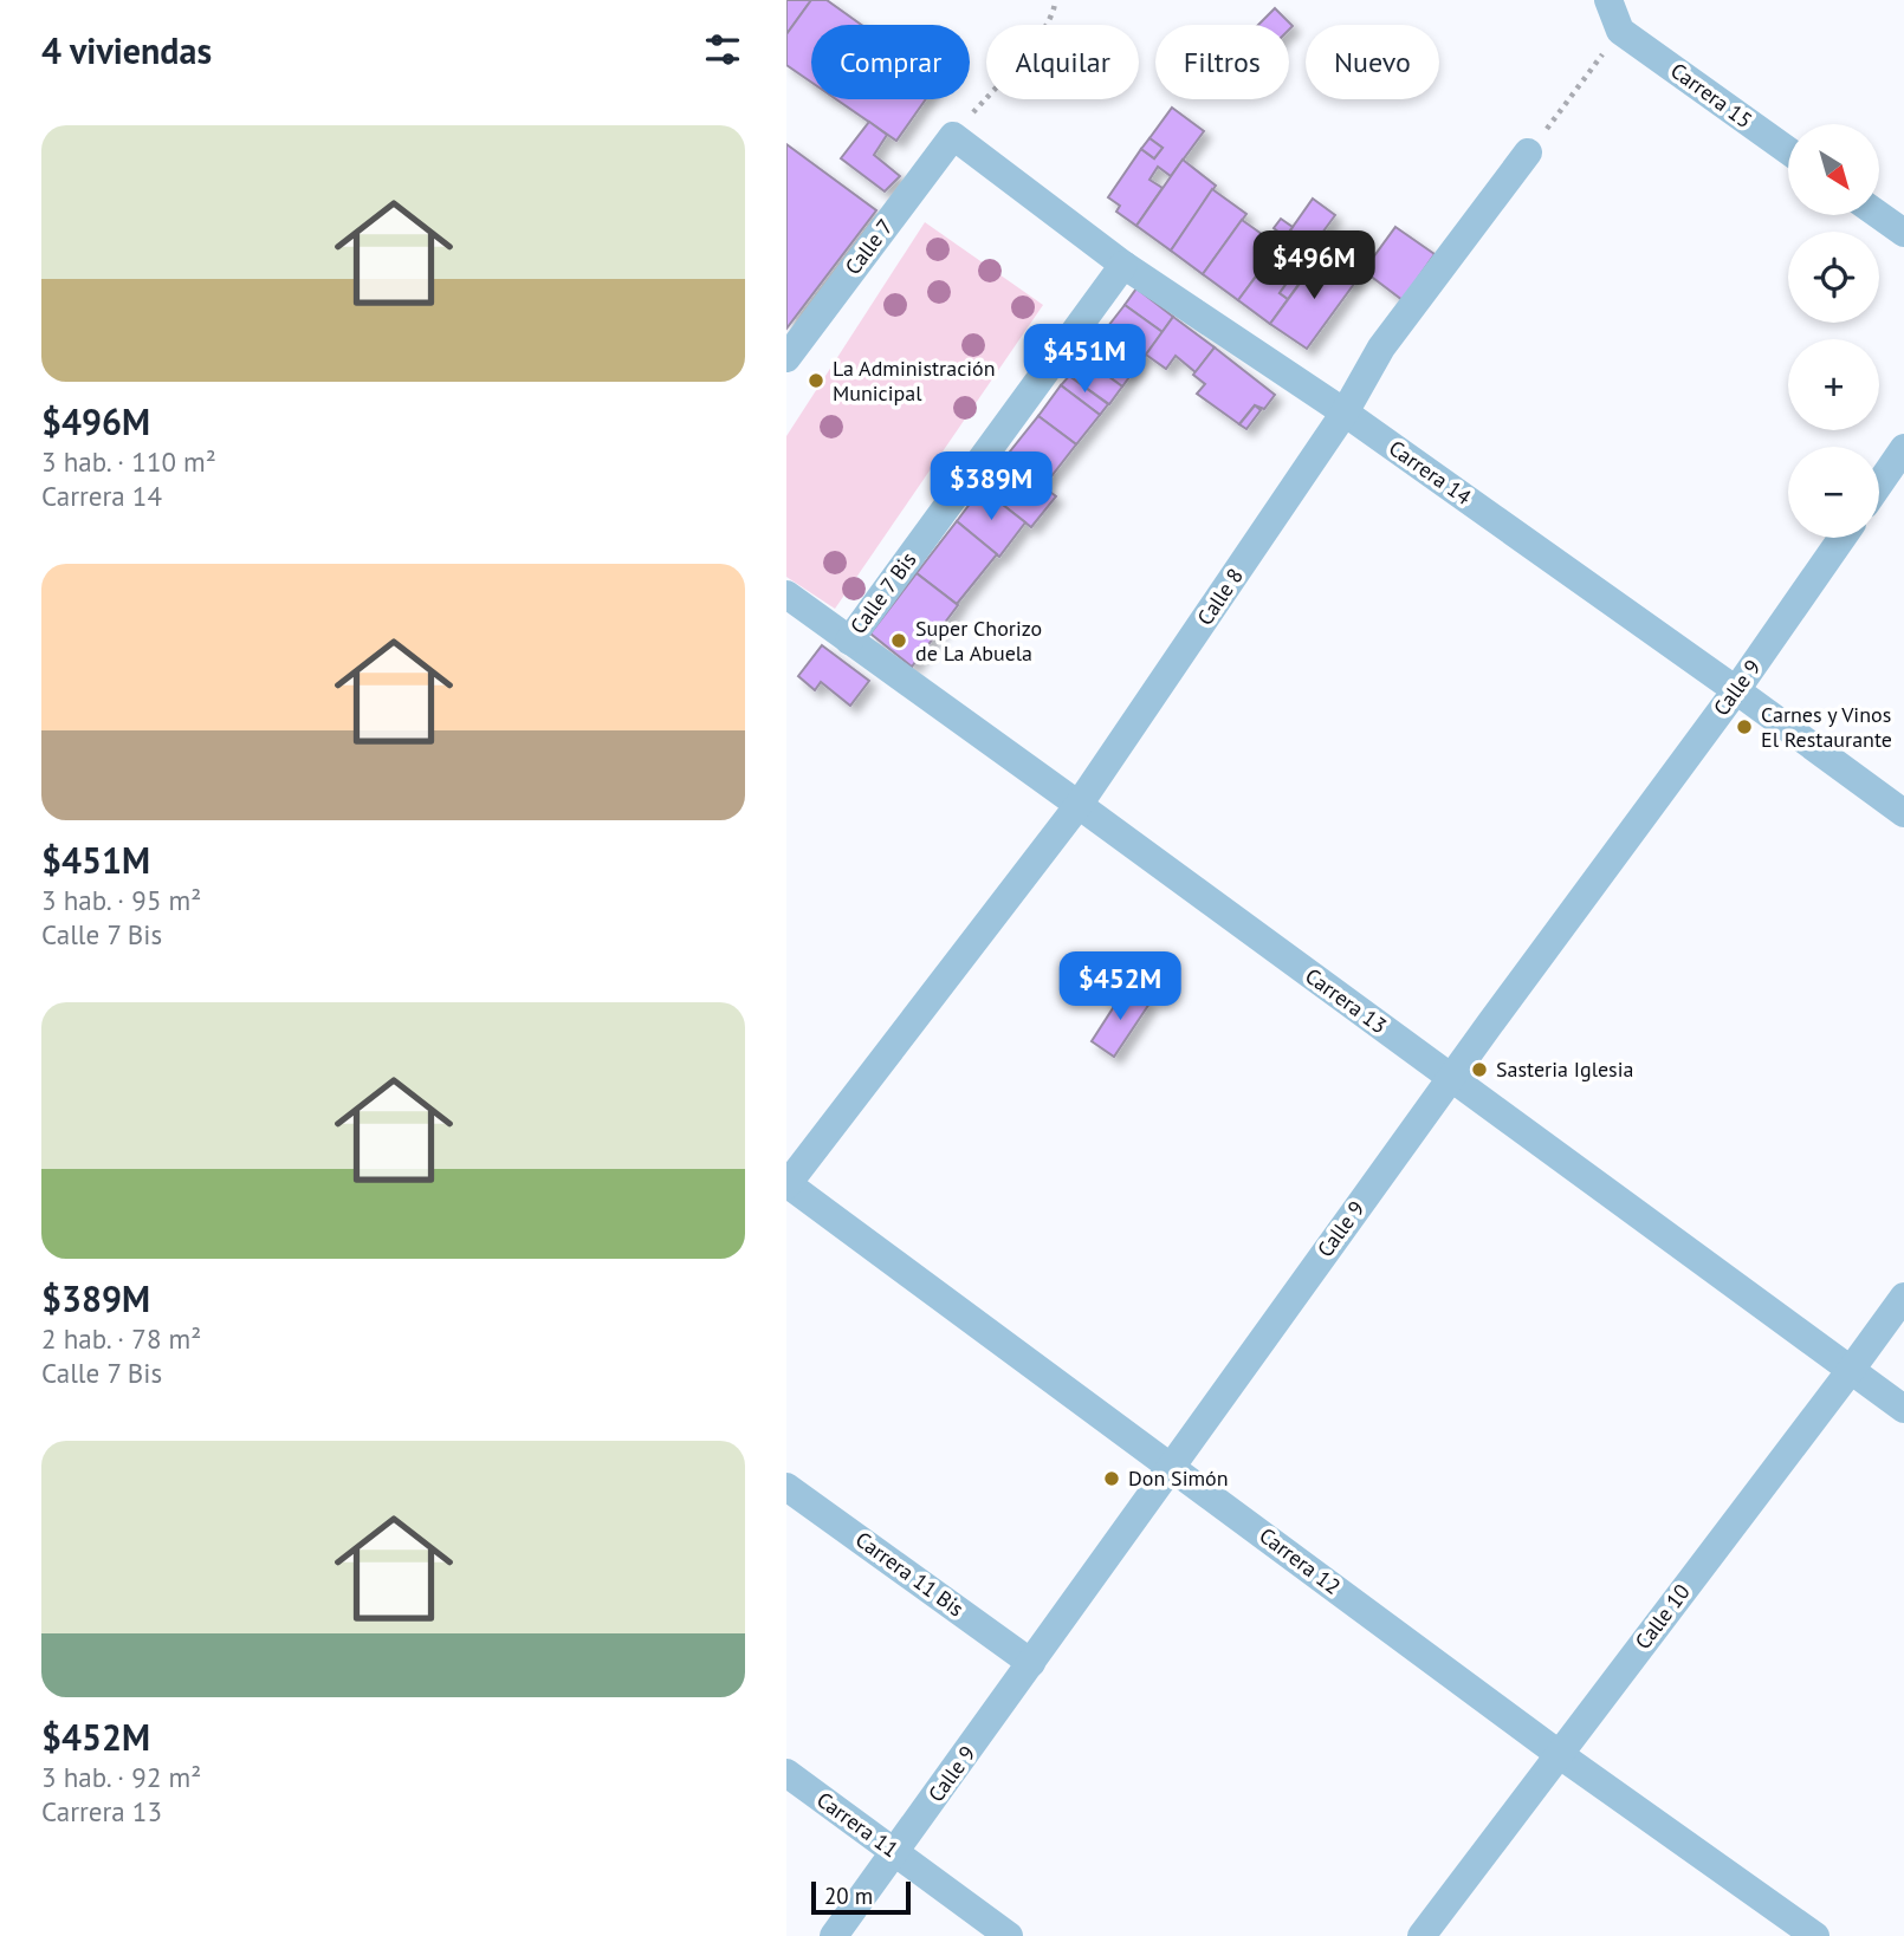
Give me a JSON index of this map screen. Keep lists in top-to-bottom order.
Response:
{
  "streets": {
    "street": [
      "Carrera 15",
      "Calle 7",
      "Carrera 14",
      "Calle 7 Bis",
      "Calle 8",
      "Calle 9",
      "Carrera 13",
      "Carrera 12",
      "Carrera 11 Bis",
      "Calle 10",
      "Carrera 11"
    ]
  },
  "crossings": [
    ["Calle 7", "Carrera 14"],
    ["Carrera 14", "Calle 7 Bis"],
    ["Carrera 14", "Calle 8"],
    ["Carrera 14", "Calle 9"],
    ["Calle 7 Bis", "Carrera 13"],
    ["Calle 8", "Carrera 13"],
    ["Calle 8", "Carrera 12"],
    ["Calle 9", "Carrera 13"],
    ["Calle 9", "Carrera 12"],
    ["Calle 9", "Carrera 11 Bis"],
    ["Calle 9", "Carrera 11"],
    ["Carrera 13", "Calle 10"],
    ["Carrera 12", "Calle 10"]
  ],
  "places": [
    "La Administración Municipal",
    "Super Chorizo de La Abuela",
    "Carnes y Vinos El Restaurante",
    "Sasteria Iglesia",
    "Don Simón"
  ],
  "scale_bar": "20 m",
  "north": "bottom right",
  "page": {
    "heading": "4 viviendas",
    "chip": [
      "Comprar",
      "Alquilar",
      "Filtros",
      "Nuevo"
    ],
    "list": [
      {
        "name": "$496M",
        "note": "3 hab. · 110 m² · Carrera 14"
      },
      {
        "name": "$451M",
        "note": "3 hab. · 95 m² · Calle 7 Bis"
      },
      {
        "name": "$389M",
        "note": "2 hab. · 78 m² · Calle 7 Bis"
      },
      {
        "name": "$452M",
        "note": "3 hab. · 92 m² · Carrera 13"
      }
    ],
    "map_buttons": ["+", "−"],
    "price": [
      "$496M",
      "$451M",
      "$389M",
      "$452M"
    ],
    "scale": "20 m"
  }
}
